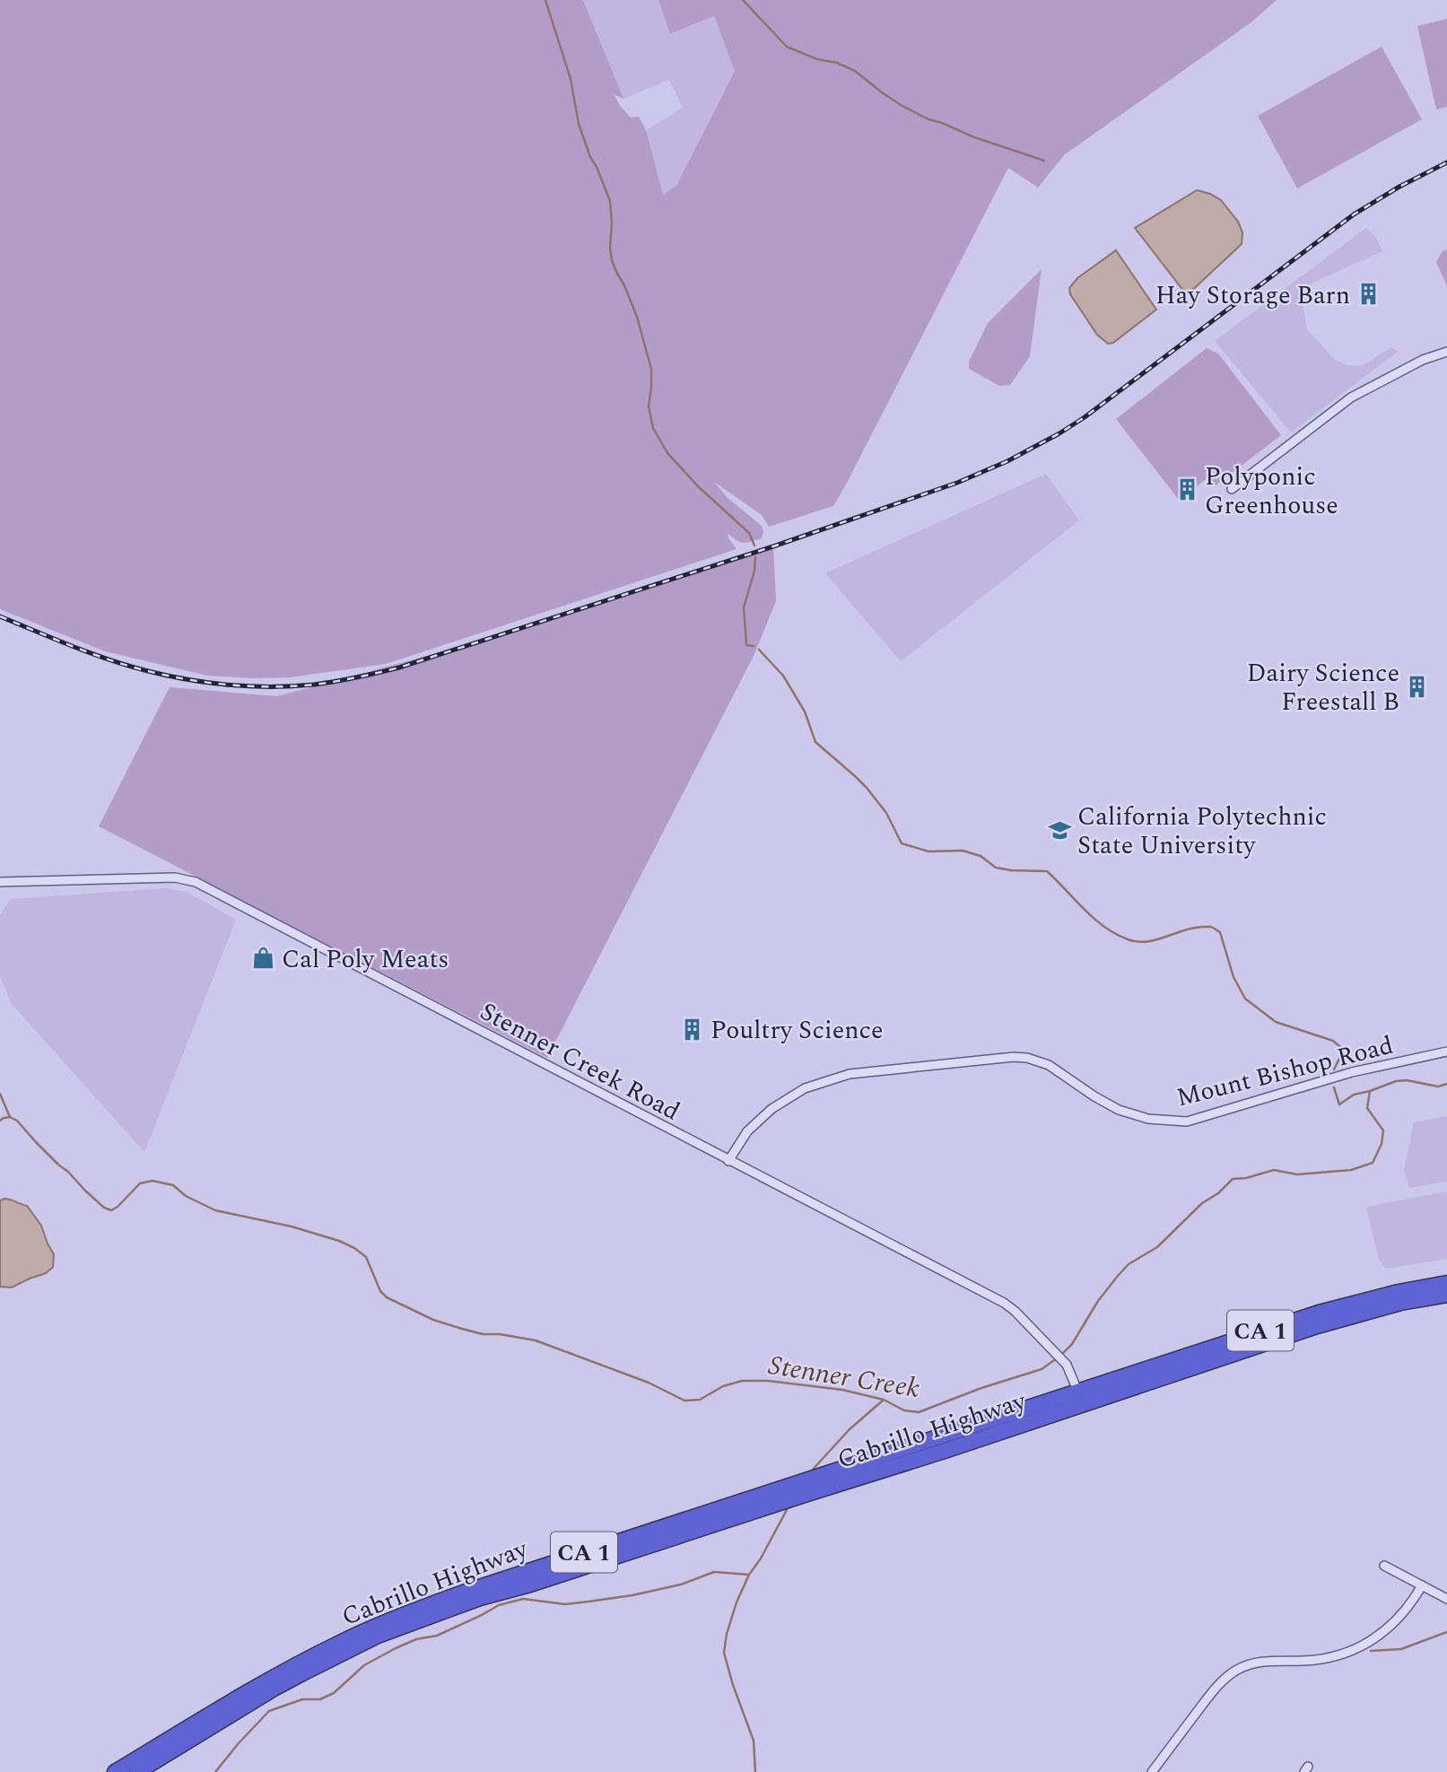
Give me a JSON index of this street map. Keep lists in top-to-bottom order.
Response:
{
  "streets": {
    "highway": ["CA 1", "Cabrillo Highway"],
    "street": ["Stenner Creek Road", "Mount Bishop Road"]
  },
  "crossings": [
    ["Stenner Creek Road", "Mount Bishop Road"],
    ["Stenner Creek Road", "CA 1"],
    ["Stenner Creek Road", "Cabrillo Highway"],
    ["CA 1", "Cabrillo Highway"]
  ],
  "water": ["Stenner Creek"],
  "places": {
    "building": [
      "Hay Storage Barn",
      "Polyponic Greenhouse",
      "Dairy Science Freestall B",
      "Poultry Science"
    ],
    "school or university": ["California Polytechnic State University"],
    "shop": ["Cal Poly Meats"]
  }
}
